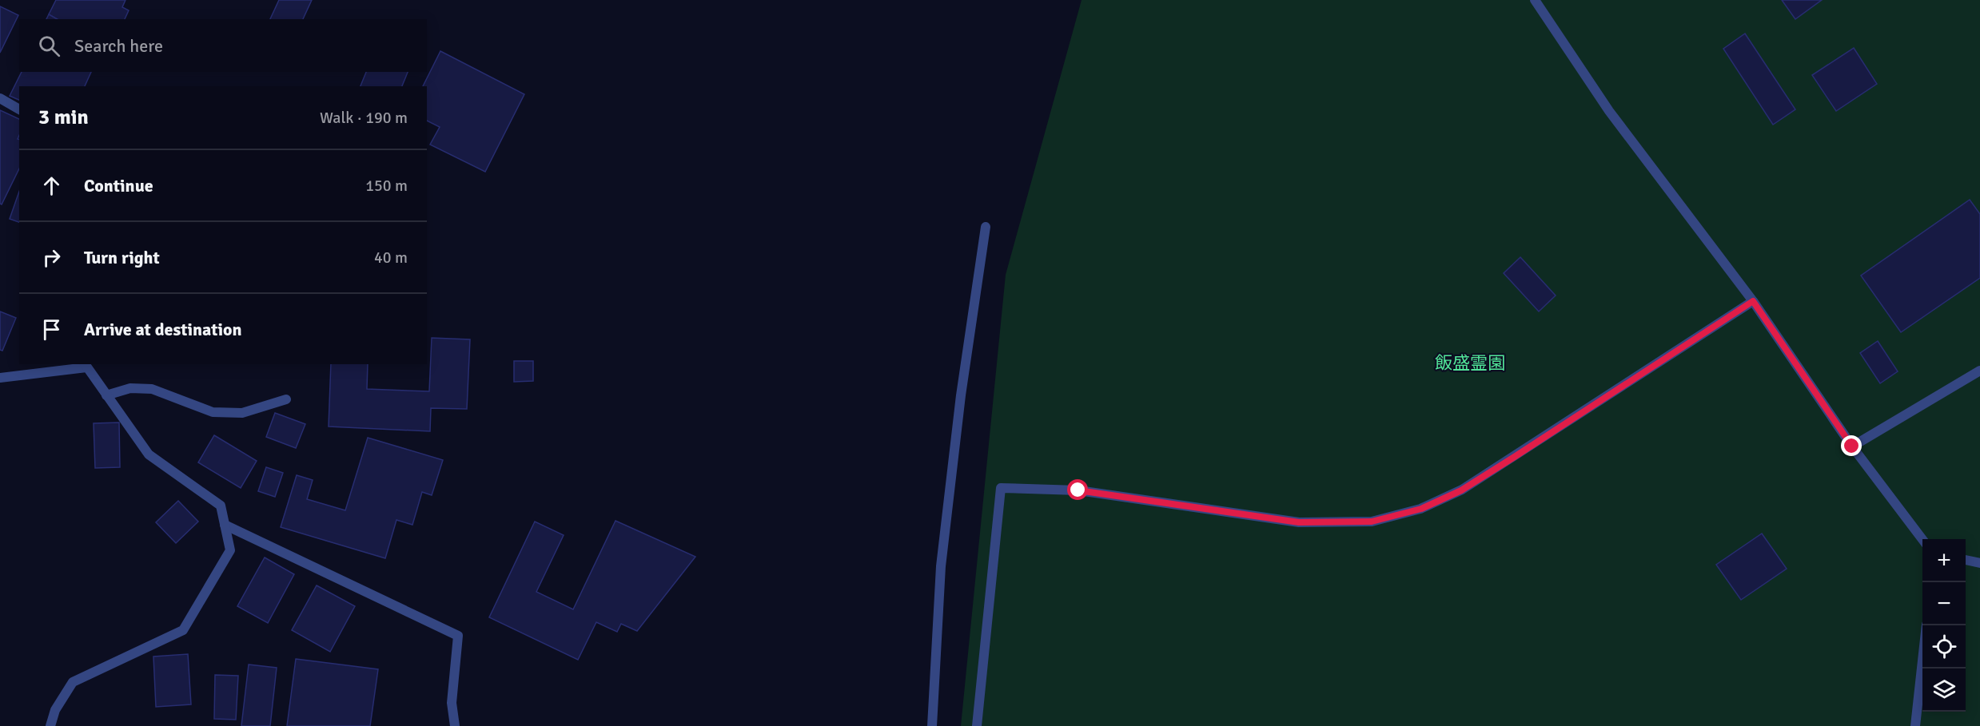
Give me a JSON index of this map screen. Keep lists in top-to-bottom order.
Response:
{
  "parks": ["飯盛霊園"],
  "page": {
    "search": "Search here",
    "heading": ["3 min", "Walk · 190 m"],
    "list": [
      ["Continue", "150 m"],
      ["Turn right", "40 m"],
      "Arrive at destination"
    ],
    "map_buttons": ["+", "−"]
  }
}
